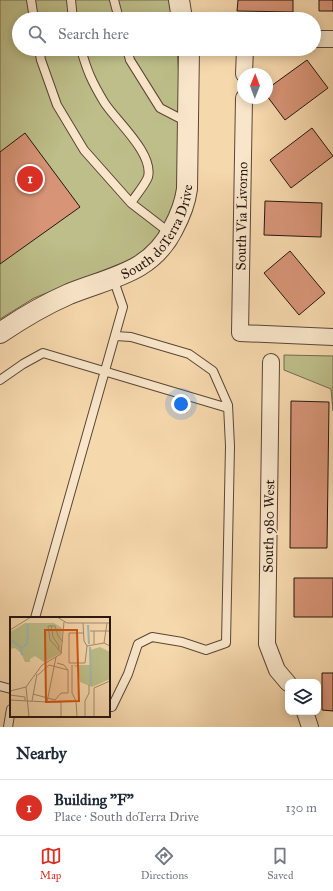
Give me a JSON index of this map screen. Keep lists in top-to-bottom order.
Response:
{
  "streets": {
    "street": ["South Via Livorno", "South doTerra Drive", "South 980 West"]
  },
  "north": "top",
  "page": {
    "search": "Search here",
    "pins": "1",
    "heading": "Nearby",
    "list": [
      {
        "mark": "1",
        "name": "Building \"F\"",
        "note": "Place · South doTerra Drive",
        "value": "130 m"
      }
    ],
    "nav": ["Map", "Directions", "Saved"]
  }
}
